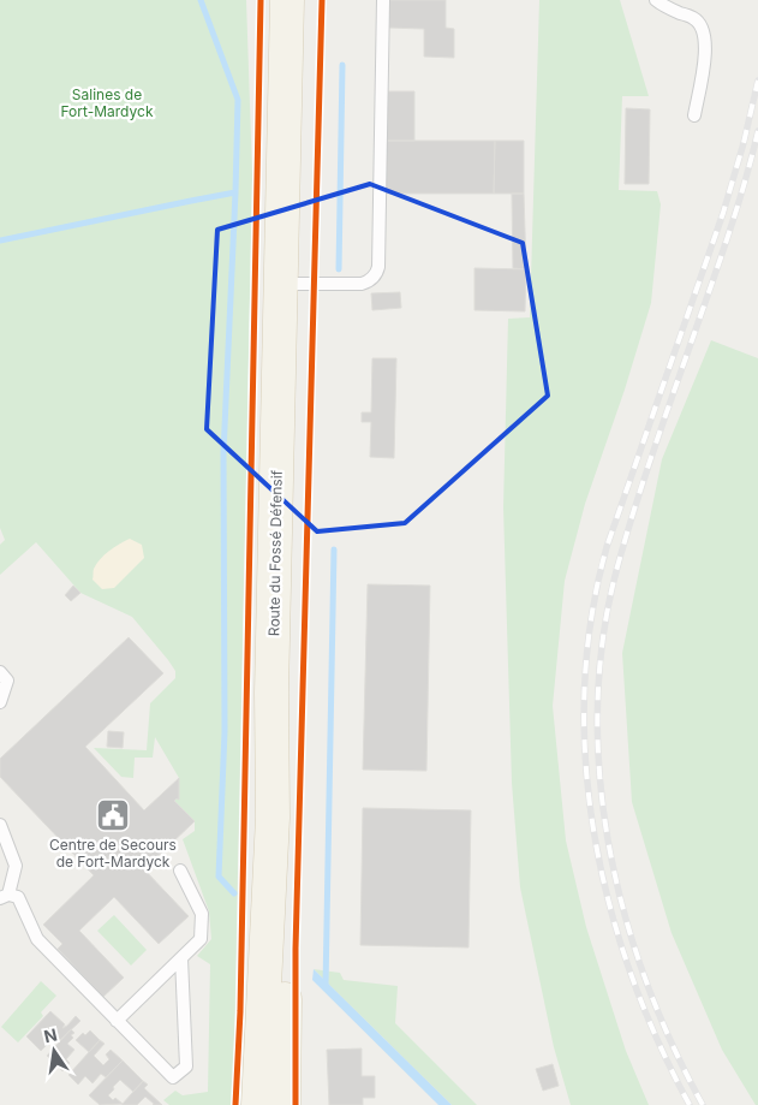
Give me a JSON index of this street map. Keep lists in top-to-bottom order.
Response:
{
  "streets": {
    "main road": ["Route du Fossé Défensif"]
  },
  "parks": ["Salines de Fort-Mardyck"],
  "places": {
    "public building": ["Centre de Secours de Fort-Mardyck"]
  },
  "north": "top"
}
